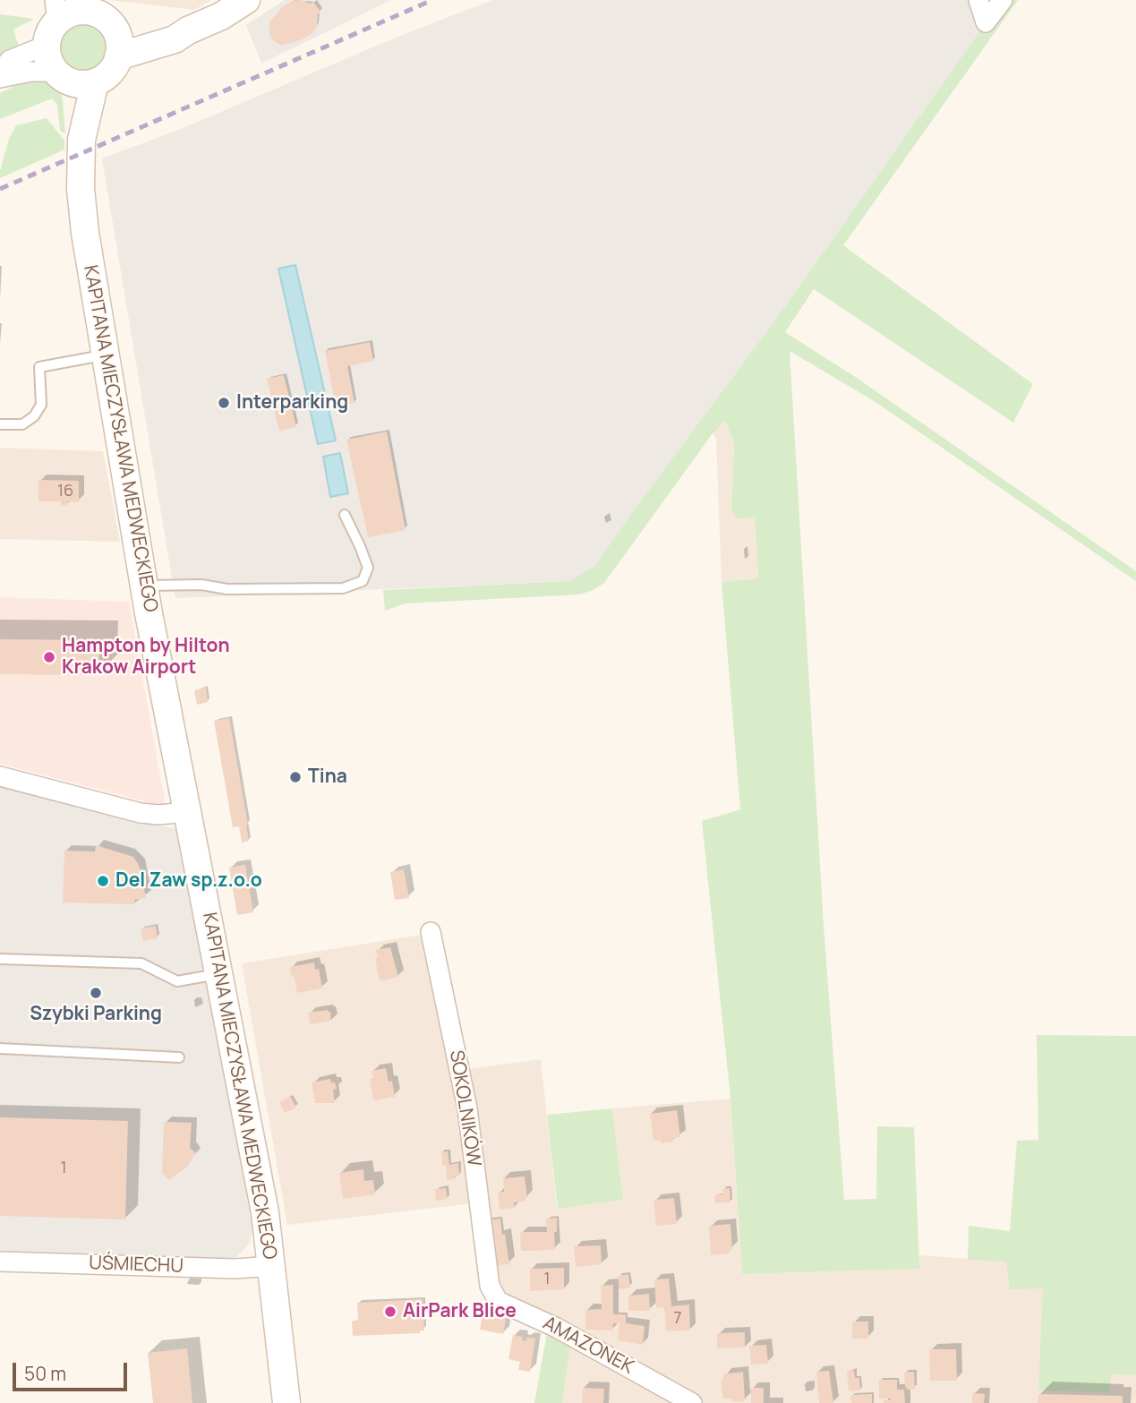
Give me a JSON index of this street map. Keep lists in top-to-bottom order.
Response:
{
  "streets": {
    "main road": ["KAPITANA MIECZYSŁAWA MEDWECKIEGO"],
    "street": ["SOKOLNIKÓW", "UŚMIECHU", "AMAZONEK"]
  },
  "crossings": [
    ["KAPITANA MIECZYSŁAWA MEDWECKIEGO", "UŚMIECHU"],
    ["SOKOLNIKÓW", "AMAZONEK"]
  ],
  "places": [
    "Interparking",
    "Hampton by Hilton Krakow Airport",
    "Tina",
    "Del Zaw sp.z.o.o",
    "Szybki Parking",
    "AirPark Blice"
  ],
  "house_numbers": [
    "16",
    "1",
    "1",
    "7"
  ],
  "scale_bar": "50 m"
}
